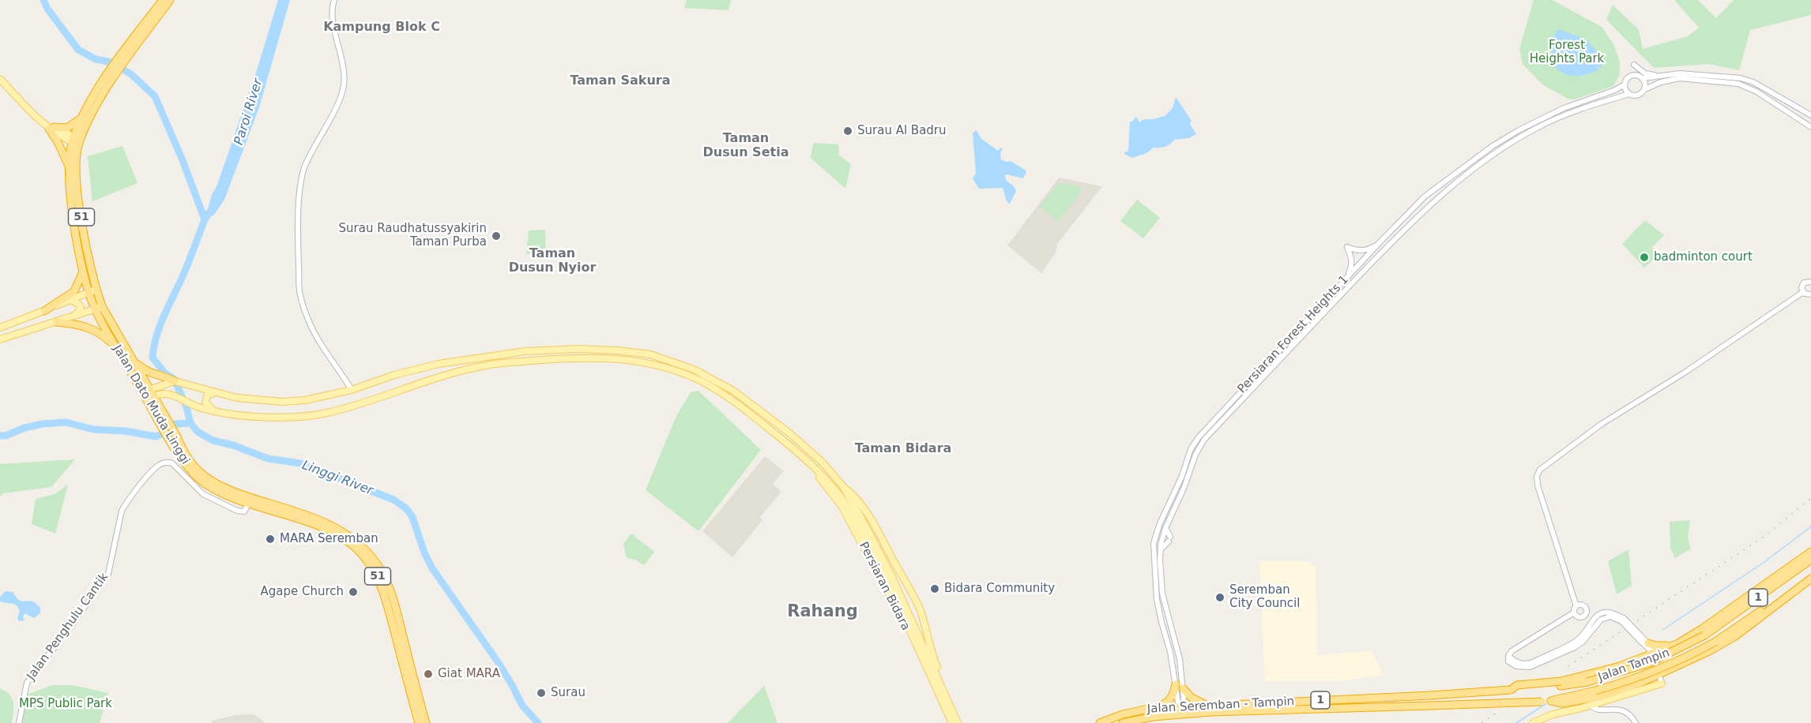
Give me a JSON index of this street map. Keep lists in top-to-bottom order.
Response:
{
  "streets": {
    "highway": [
      "51",
      "Jalan Dato Muda Linggi",
      "1",
      "Jalan Tampin",
      "Jalan Seremban - Tampin"
    ],
    "main road": ["Persiaran Bidara"],
    "street": ["Persiaran Forest Heights 1", "Jalan Penghulu Cantik"]
  },
  "crossings": [
    ["Persiaran Forest Heights 1", "Jalan Seremban - Tampin"],
    ["Jalan Dato Muda Linggi", "Jalan Penghulu Cantik"],
    ["Jalan Tampin", "Jalan Seremban - Tampin"]
  ],
  "districts": [
    "Kampung Blok C",
    "Taman Sakura",
    "Taman Dusun Setia",
    "Taman Dusun Nyior",
    "Taman Bidara",
    "Rahang"
  ],
  "water": ["Paroi River", "Linggi River"],
  "parks": ["Forest Heights Park", "MPS Public Park"],
  "places": [
    "Surau Al Badru",
    "Surau Raudhatussyakirin Taman Purba",
    "badminton court",
    "MARA Seremban",
    "Bidara Community",
    "Agape Church",
    "Seremban City Council",
    "Giat MARA",
    "Surau"
  ]
}
